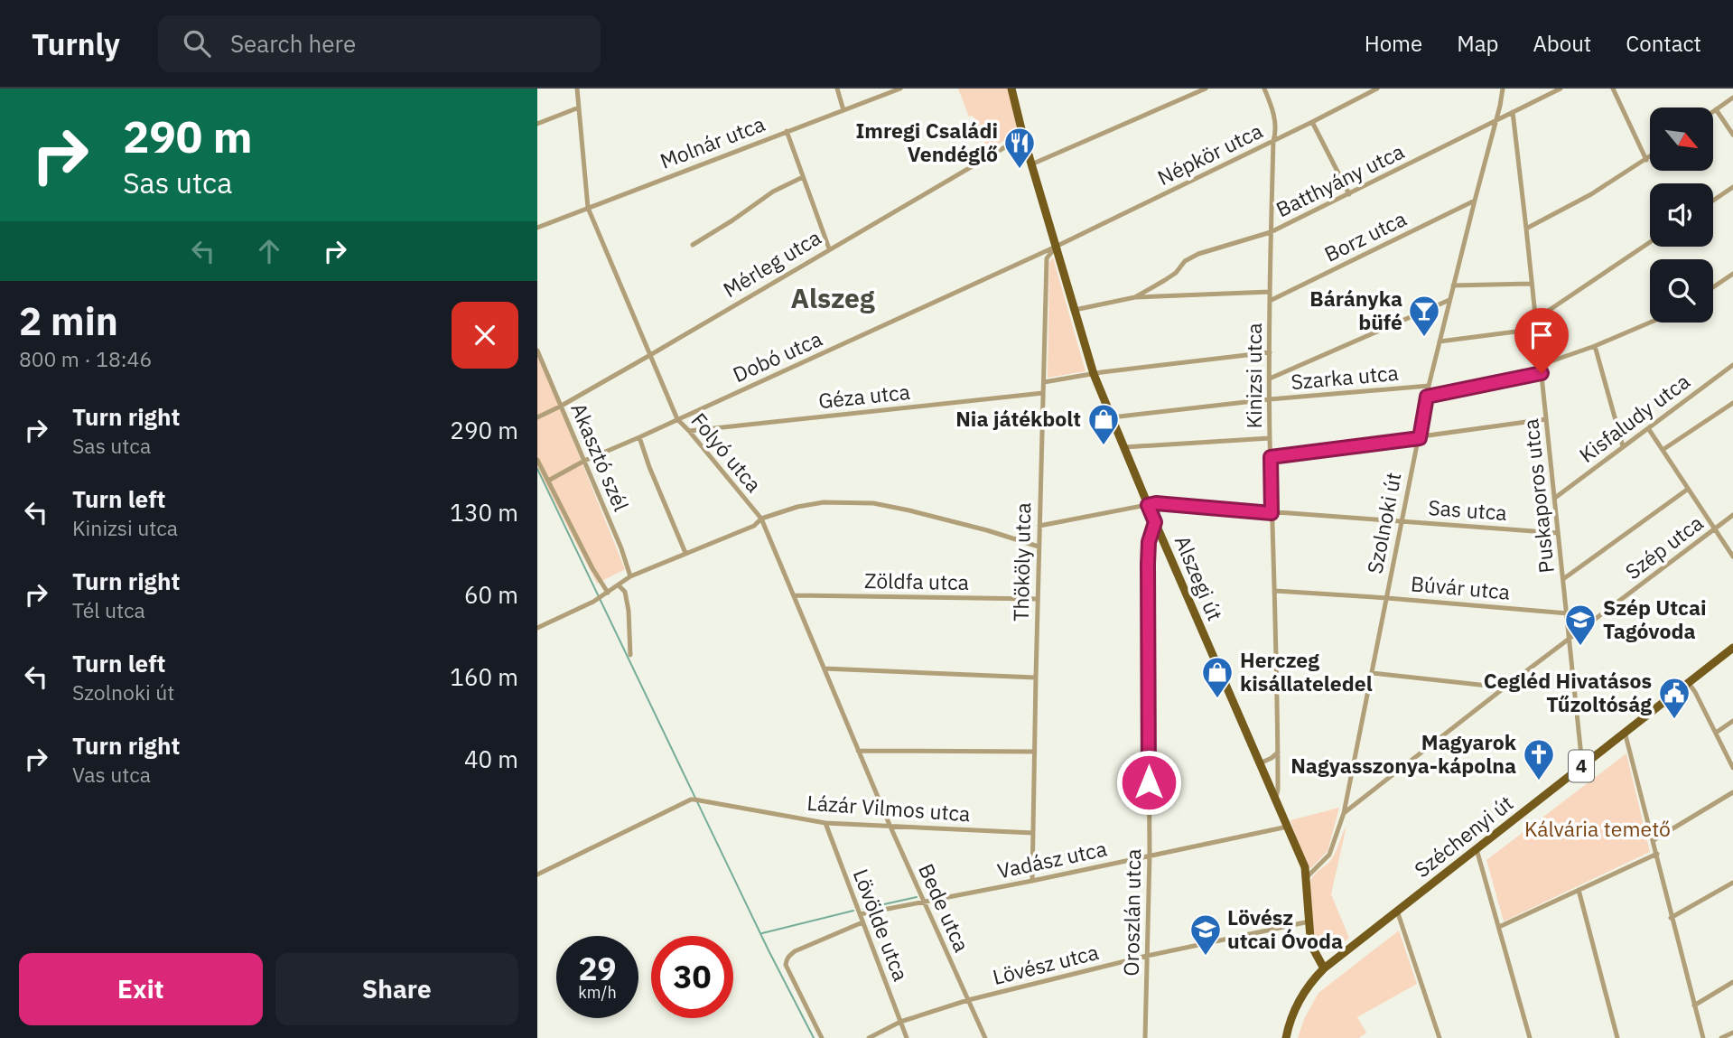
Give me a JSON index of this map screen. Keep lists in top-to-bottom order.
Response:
{
  "streets": {
    "main road": ["Alszegi út", "4", "Széchenyi út"],
    "street": [
      "Molnár utca",
      "Népkör utca",
      "Batthyány utca",
      "Borz utca",
      "Mérleg utca",
      "Dobó utca",
      "Kinizsi utca",
      "Szarka utca",
      "Géza utca",
      "Kisfaludy utca",
      "Folyó utca",
      "Akasztó szél",
      "Puskaporos utca",
      "Sas utca",
      "Szolnoki út",
      "Szép utca",
      "Thököly utca",
      "Zöldfa utca",
      "Búvár utca",
      "Lázár Vilmos utca",
      "Vadász utca",
      "Bede utca",
      "Oroszlán utca",
      "Lövölde utca",
      "Lövész utca"
    ]
  },
  "crossings": [
    ["Molnár utca", "Folyó utca"],
    ["Népkör utca", "Dobó utca"],
    ["Népkör utca", "Kinizsi utca"],
    ["Népkör utca", "Thököly utca"],
    ["Népkör utca", "Alszegi út"],
    ["Batthyány utca", "Kinizsi utca"],
    ["Batthyány utca", "Puskaporos utca"],
    ["Batthyány utca", "Szolnoki út"],
    ["Borz utca", "Kinizsi utca"],
    ["Borz utca", "Szolnoki út"],
    ["Mérleg utca", "Folyó utca"],
    ["Mérleg utca", "Akasztó szél"],
    ["Mérleg utca", "Alszegi út"],
    ["Dobó utca", "Folyó utca"],
    ["Dobó utca", "Akasztó szél"],
    ["Dobó utca", "Thököly utca"],
    ["Dobó utca", "Alszegi út"],
    ["Kinizsi utca", "Szarka utca"],
    ["Kinizsi utca", "Sas utca"],
    ["Kinizsi utca", "Alszegi út"],
    ["Kinizsi utca", "Búvár utca"],
    ["Szarka utca", "Szolnoki út"],
    ["Szarka utca", "Alszegi út"],
    ["Géza utca", "Folyó utca"],
    ["Géza utca", "Thököly utca"],
    ["Kisfaludy utca", "Puskaporos utca"],
    ["Folyó utca", "Zöldfa utca"],
    ["Folyó utca", "Lázár Vilmos utca"],
    ["Folyó utca", "Bede utca"],
    ["Puskaporos utca", "Sas utca"],
    ["Puskaporos utca", "Szép utca"],
    ["Puskaporos utca", "Búvár utca"],
    ["Puskaporos utca", "Széchenyi út"],
    ["Sas utca", "Szolnoki út"],
    ["Sas utca", "Thököly utca"],
    ["Sas utca", "Alszegi út"],
    ["Szolnoki út", "Szép utca"],
    ["Szolnoki út", "Alszegi út"],
    ["Szolnoki út", "Búvár utca"],
    ["Thököly utca", "Alszegi út"],
    ["Thököly utca", "Zöldfa utca"],
    ["Thököly utca", "Lázár Vilmos utca"],
    ["Thököly utca", "Vadász utca"],
    ["Alszegi út", "Széchenyi út"],
    ["Alszegi út", "Vadász utca"],
    ["Alszegi út", "Oroszlán utca"],
    ["Alszegi út", "Lövész utca"],
    ["Lázár Vilmos utca", "Bede utca"],
    ["Lázár Vilmos utca", "Lövölde utca"],
    ["Vadász utca", "Bede utca"],
    ["Vadász utca", "Oroszlán utca"],
    ["Vadász utca", "Lövölde utca"],
    ["Bede utca", "Lövész utca"],
    ["Oroszlán utca", "Lövész utca"],
    ["Lövölde utca", "Lövész utca"]
  ],
  "districts": ["Alszeg"],
  "parks": ["Kálvária temető"],
  "places": {
    "restaurant": ["Imregi Családi Vendéglő"],
    "bar": ["Bárányka büfé"],
    "shop": ["Nia játékbolt", "Herczeg kisállateledel"],
    "school or university": ["Szép Utcai Tagóvoda", "Lövész utcai Óvoda"],
    "public building": ["Cegléd Hivatásos Tűzoltóság"],
    "church": ["Magyarok Nagyasszonya-kápolna"]
  },
  "north": "bottom right",
  "page": {
    "header": "Turnly",
    "search": "Search here",
    "nav": [
      "Home",
      "Map",
      "About",
      "Contact"
    ],
    "turn": ["290 m", "Sas utca"],
    "heading": ["2 min", "800 m · 18:46"],
    "list": [
      {
        "name": "Turn right",
        "note": "Sas utca",
        "value": "290 m"
      },
      {
        "name": "Turn left",
        "note": "Kinizsi utca",
        "value": "130 m"
      },
      {
        "name": "Turn right",
        "note": "Tél utca",
        "value": "60 m"
      },
      {
        "name": "Turn left",
        "note": "Szolnoki út",
        "value": "160 m"
      },
      {
        "name": "Turn right",
        "note": "Vas utca",
        "value": "40 m"
      }
    ],
    "speed": "29 km/h",
    "limit": "30",
    "buttons": ["Exit", "Share"]
  }
}
